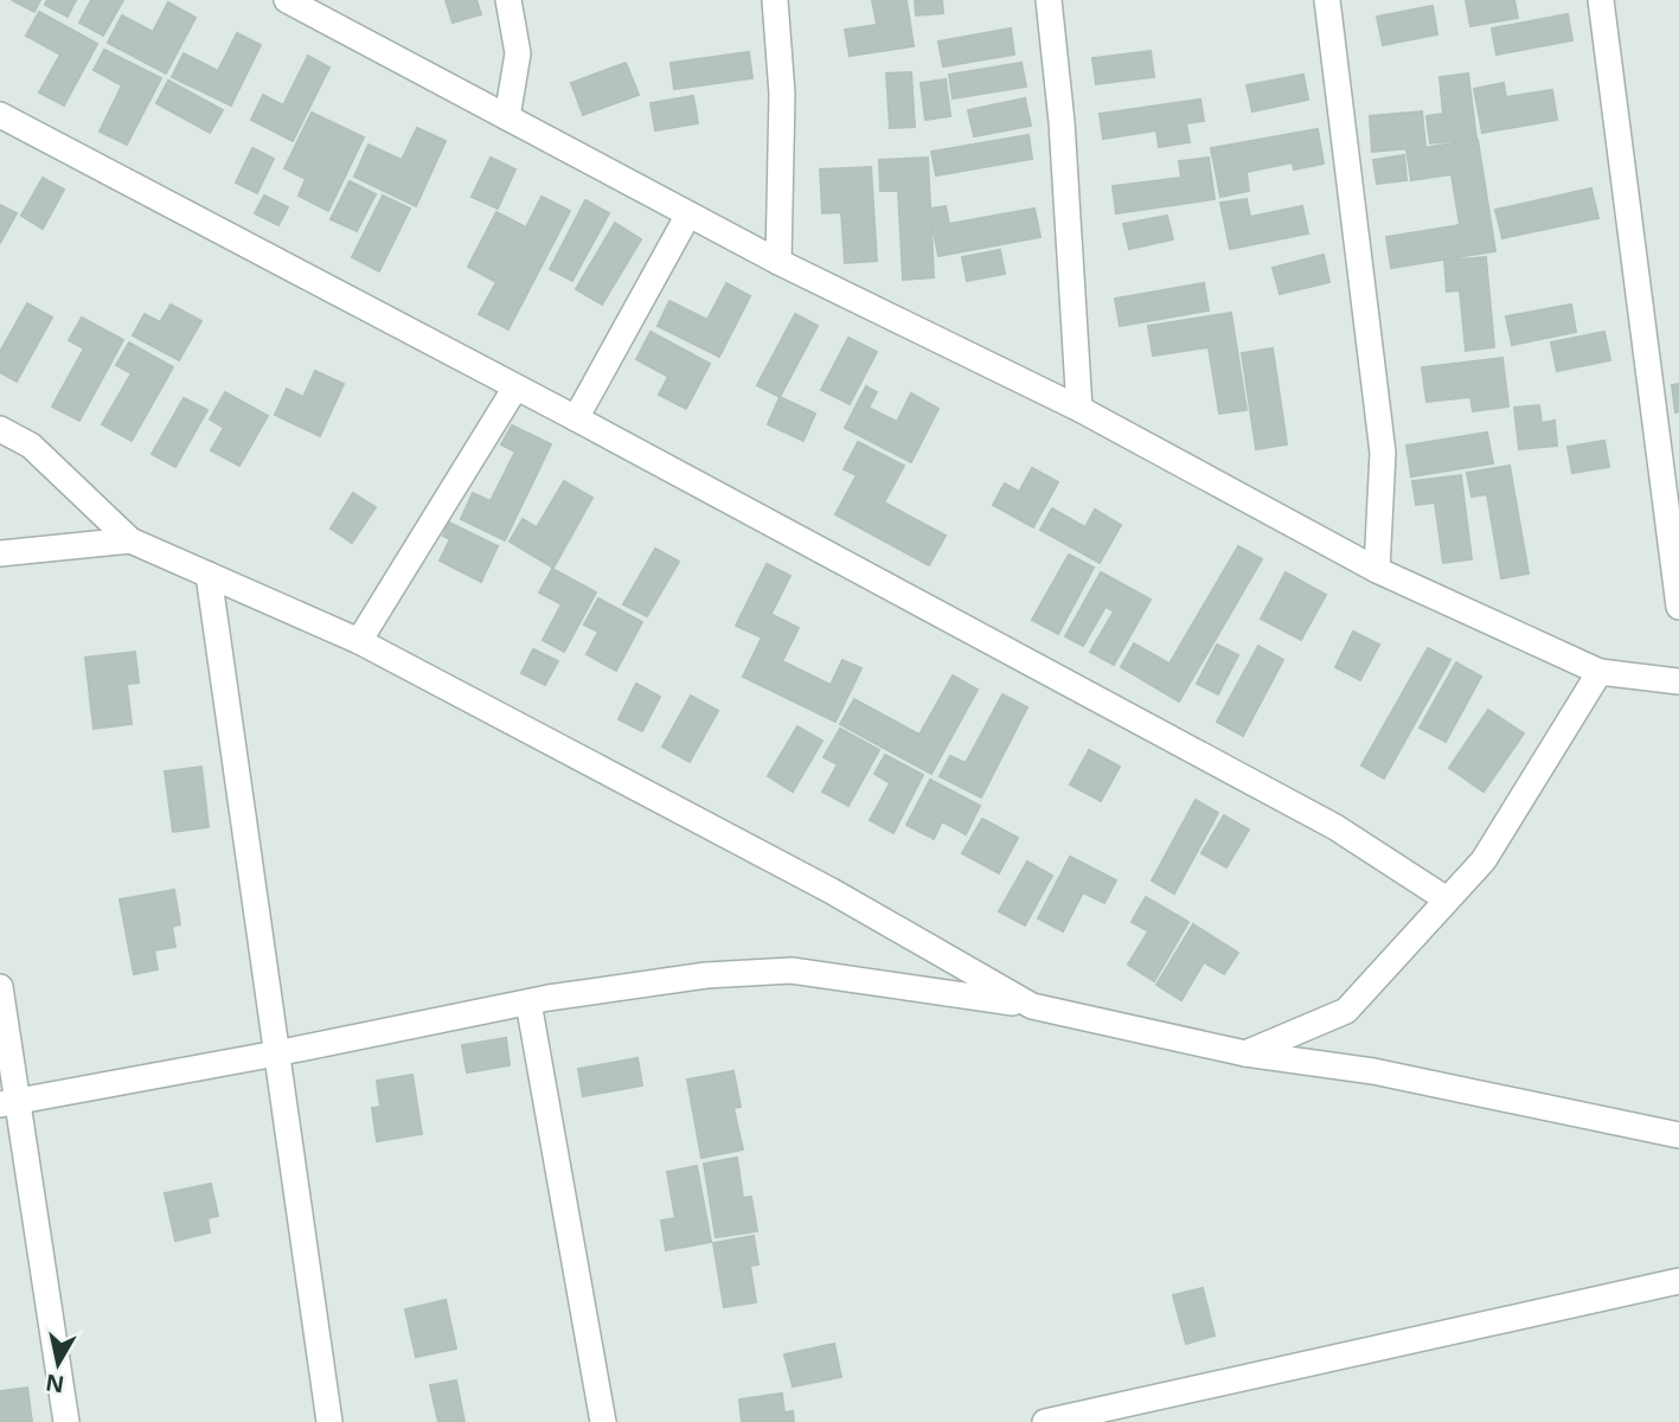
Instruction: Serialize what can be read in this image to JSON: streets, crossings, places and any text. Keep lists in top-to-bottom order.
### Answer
{
  "north": "bottom"
}
